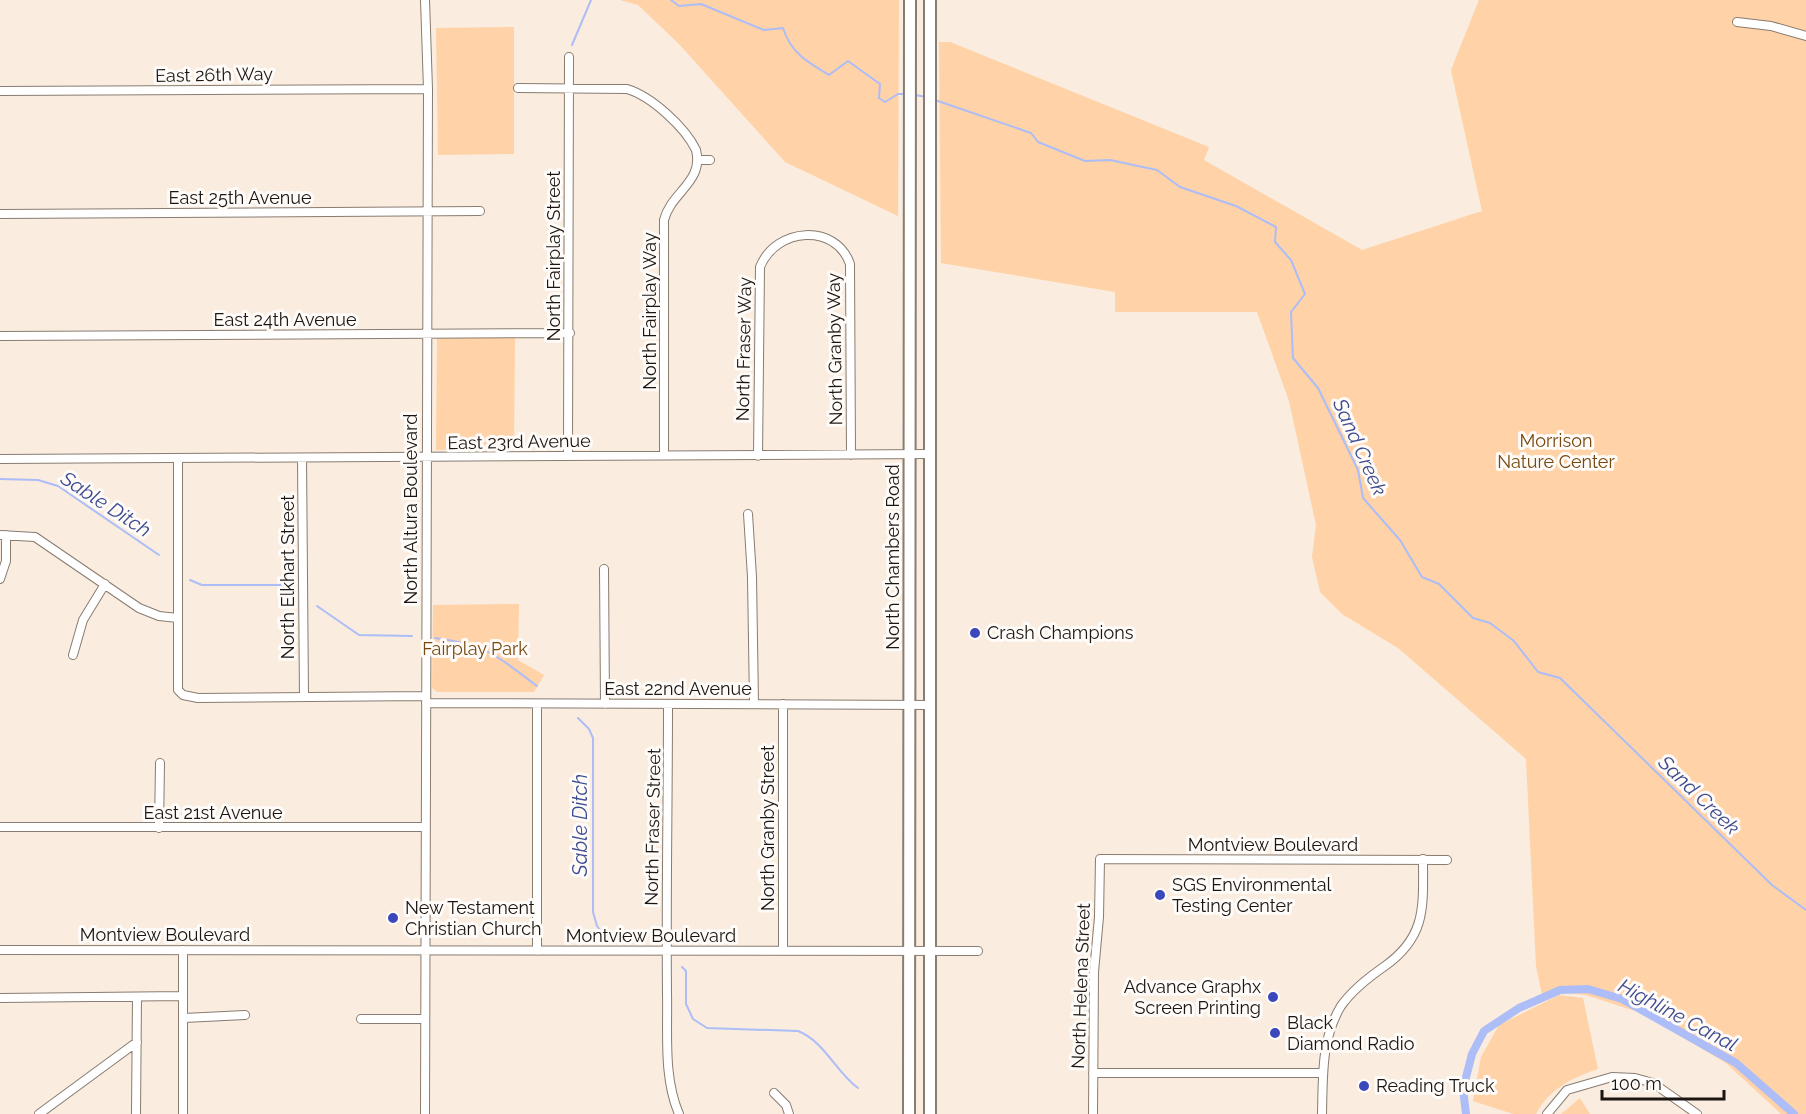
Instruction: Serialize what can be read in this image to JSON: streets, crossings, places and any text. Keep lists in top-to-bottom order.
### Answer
{
  "streets": {
    "main road": ["North Chambers Road"],
    "street": [
      "East 26th Way",
      "East 25th Avenue",
      "North Fairplay Street",
      "North Fairplay Way",
      "East 24th Avenue",
      "North Fraser Way",
      "North Granby Way",
      "East 23rd Avenue",
      "North Altura Boulevard",
      "North Elkhart Street",
      "East 22nd Avenue",
      "East 21st Avenue",
      "North Fraser Street",
      "North Granby Street",
      "Montview Boulevard",
      "North Helena Street"
    ]
  },
  "crossings": [
    ["East 26th Way", "North Altura Boulevard"],
    ["East 25th Avenue", "North Altura Boulevard"],
    ["North Fairplay Street", "East 24th Avenue"],
    ["North Fairplay Street", "East 23rd Avenue"],
    ["North Fairplay Way", "East 23rd Avenue"],
    ["East 24th Avenue", "North Altura Boulevard"],
    ["North Fraser Way", "North Granby Way"],
    ["North Fraser Way", "East 23rd Avenue"],
    ["North Granby Way", "East 23rd Avenue"],
    ["East 23rd Avenue", "North Altura Boulevard"],
    ["East 23rd Avenue", "North Chambers Road"],
    ["East 23rd Avenue", "North Elkhart Street"],
    ["North Altura Boulevard", "East 22nd Avenue"],
    ["North Altura Boulevard", "East 21st Avenue"],
    ["North Altura Boulevard", "Montview Boulevard"],
    ["North Chambers Road", "East 22nd Avenue"],
    ["North Chambers Road", "Montview Boulevard"],
    ["North Elkhart Street", "East 22nd Avenue"],
    ["East 22nd Avenue", "North Fraser Street"],
    ["East 22nd Avenue", "North Granby Street"],
    ["North Fraser Street", "Montview Boulevard"],
    ["North Granby Street", "Montview Boulevard"],
    ["Montview Boulevard", "North Helena Street"]
  ],
  "water": ["Sand Creek", "Sable Ditch", "Highline Canal"],
  "parks": ["Morrison Nature Center", "Fairplay Park"],
  "places": [
    "Crash Champions",
    "SGS Environmental Testing Center",
    "New Testament Christian Church",
    "Advance Graphx Screen Printing",
    "Black Diamond Radio",
    "Reading Truck"
  ],
  "scale_bar": "100 m"
}
